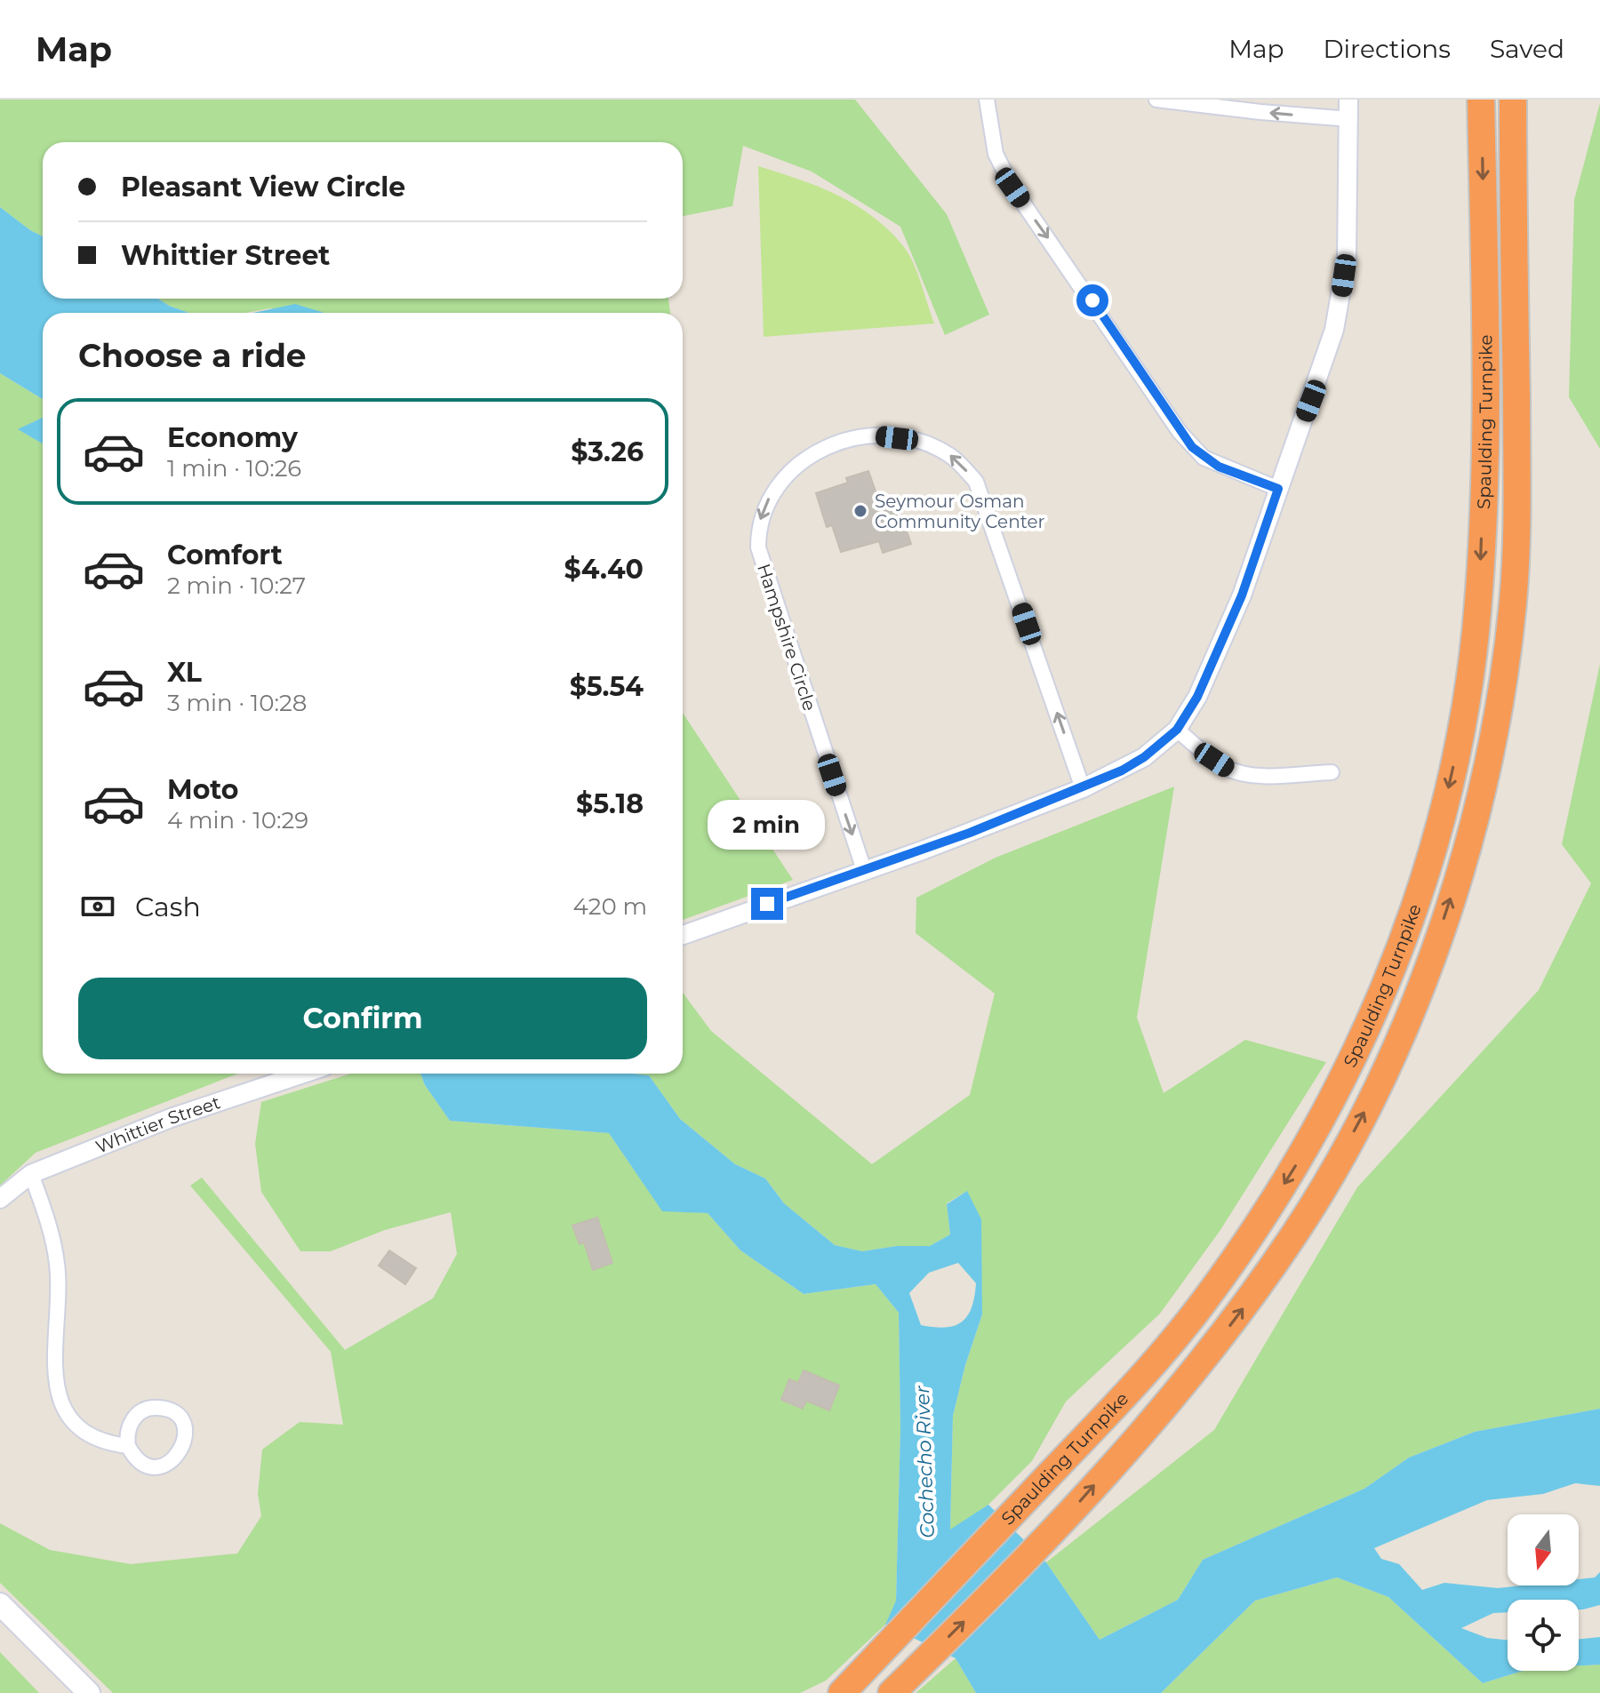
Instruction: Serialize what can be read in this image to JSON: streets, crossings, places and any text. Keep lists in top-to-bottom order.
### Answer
{
  "streets": {
    "highway": ["Spaulding Turnpike"],
    "street": ["Hampshire Circle", "Whittier Street"]
  },
  "water": ["Cochecho River"],
  "places": ["Seymour Osman Community Center"],
  "north": "bottom",
  "page": {
    "header": "Map",
    "nav": ["Map", "Directions", "Saved"],
    "banner": ["Pleasant View Circle", "Whittier Street"],
    "heading": "Choose a ride",
    "list": [
      {
        "name": "Economy",
        "note": "1 min · 10:26",
        "value": "$3.26"
      },
      {
        "name": "Comfort",
        "note": "2 min · 10:27",
        "value": "$4.40"
      },
      {
        "name": "XL",
        "note": "3 min · 10:28",
        "value": "$5.54"
      },
      {
        "name": "Moto",
        "note": "4 min · 10:29",
        "value": "$5.18"
      }
    ],
    "bubble": "2 min",
    "pay": ["Cash", "420 m"],
    "buttons": "Confirm"
  }
}
